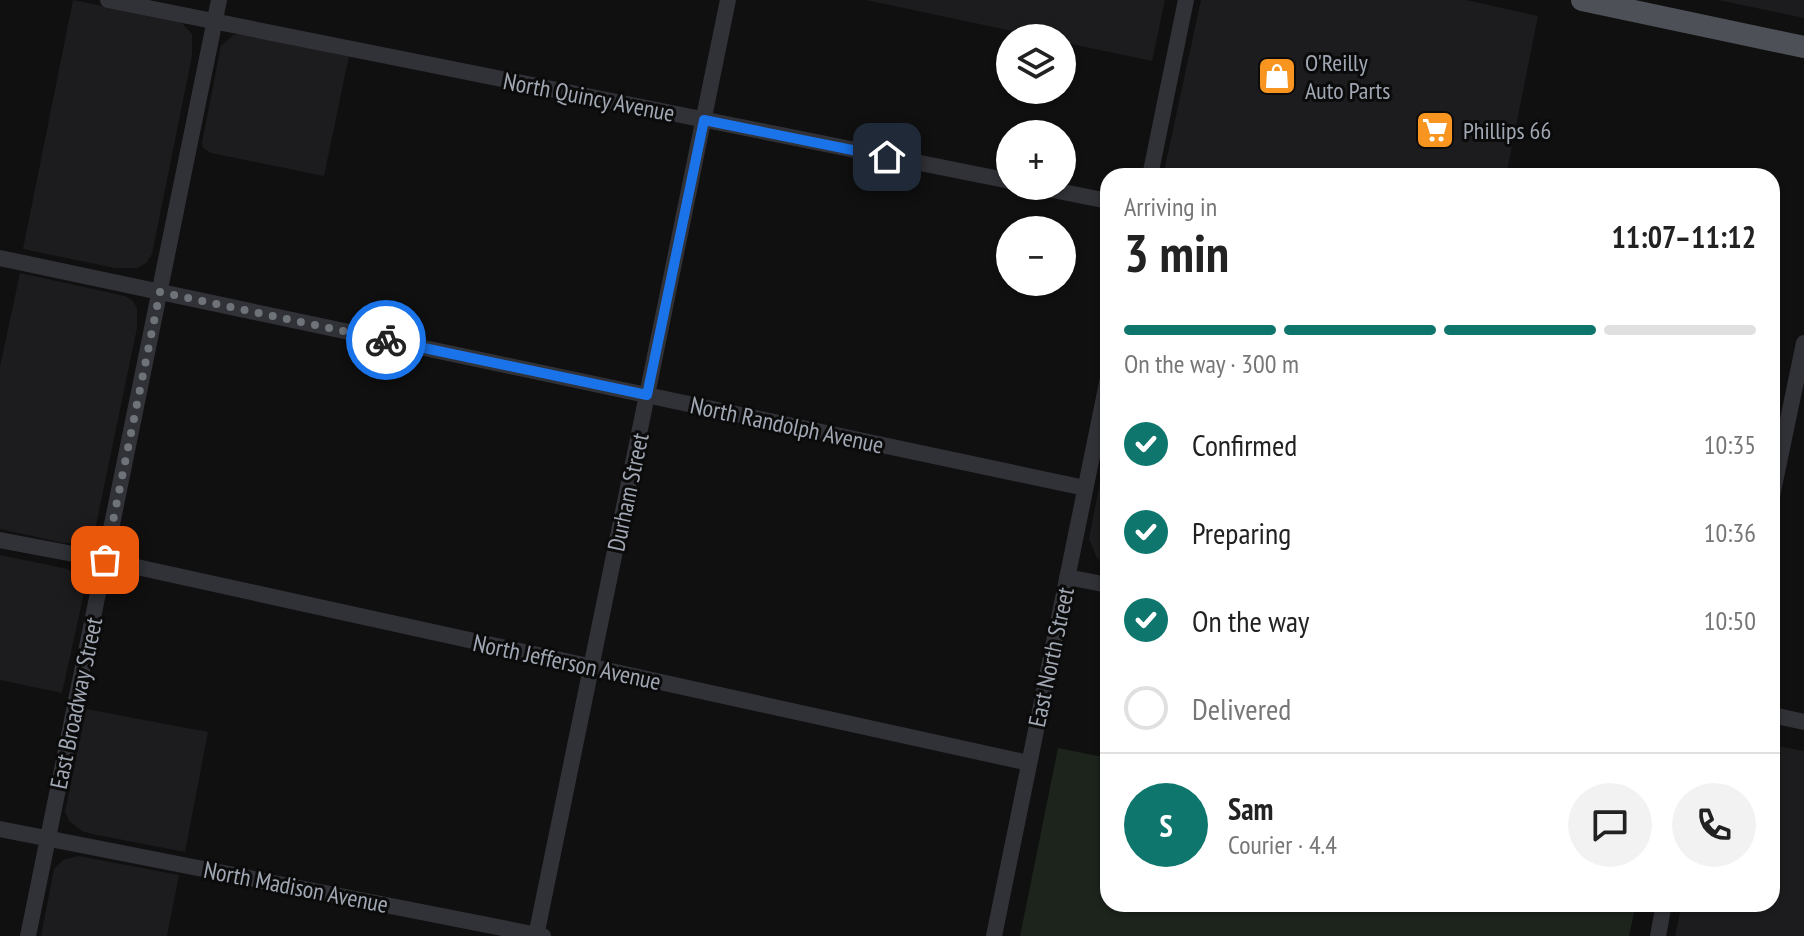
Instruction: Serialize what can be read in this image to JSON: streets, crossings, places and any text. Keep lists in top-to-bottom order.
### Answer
{
  "streets": {
    "street": [
      "North Quincy Avenue",
      "North Randolph Avenue",
      "Durham Street",
      "East North Street",
      "North Jefferson Avenue",
      "East Broadway Street",
      "North Madison Avenue"
    ]
  },
  "crossings": [
    ["North Quincy Avenue", "Durham Street"],
    ["North Quincy Avenue", "East Broadway Street"],
    ["North Randolph Avenue", "Durham Street"],
    ["North Randolph Avenue", "East North Street"],
    ["North Randolph Avenue", "East Broadway Street"],
    ["Durham Street", "North Jefferson Avenue"],
    ["Durham Street", "North Madison Avenue"],
    ["East North Street", "North Jefferson Avenue"],
    ["North Jefferson Avenue", "East Broadway Street"],
    ["East Broadway Street", "North Madison Avenue"]
  ],
  "places": {
    "shop": ["O'Reilly Auto Parts"],
    "supermarket": ["Phillips 66"]
  },
  "page": {
    "map_buttons": ["+", "−"],
    "heading": ["3 min", "Arriving in", "11:07–11:12"],
    "panel": ["Sam", "Courier · 4.4"],
    "bar": "On the way · 300 m",
    "list": [
      ["Confirmed", "10:35"],
      ["Preparing", "10:36"],
      ["On the way", "10:50"],
      "Delivered"
    ],
    "round": "S"
  }
}
